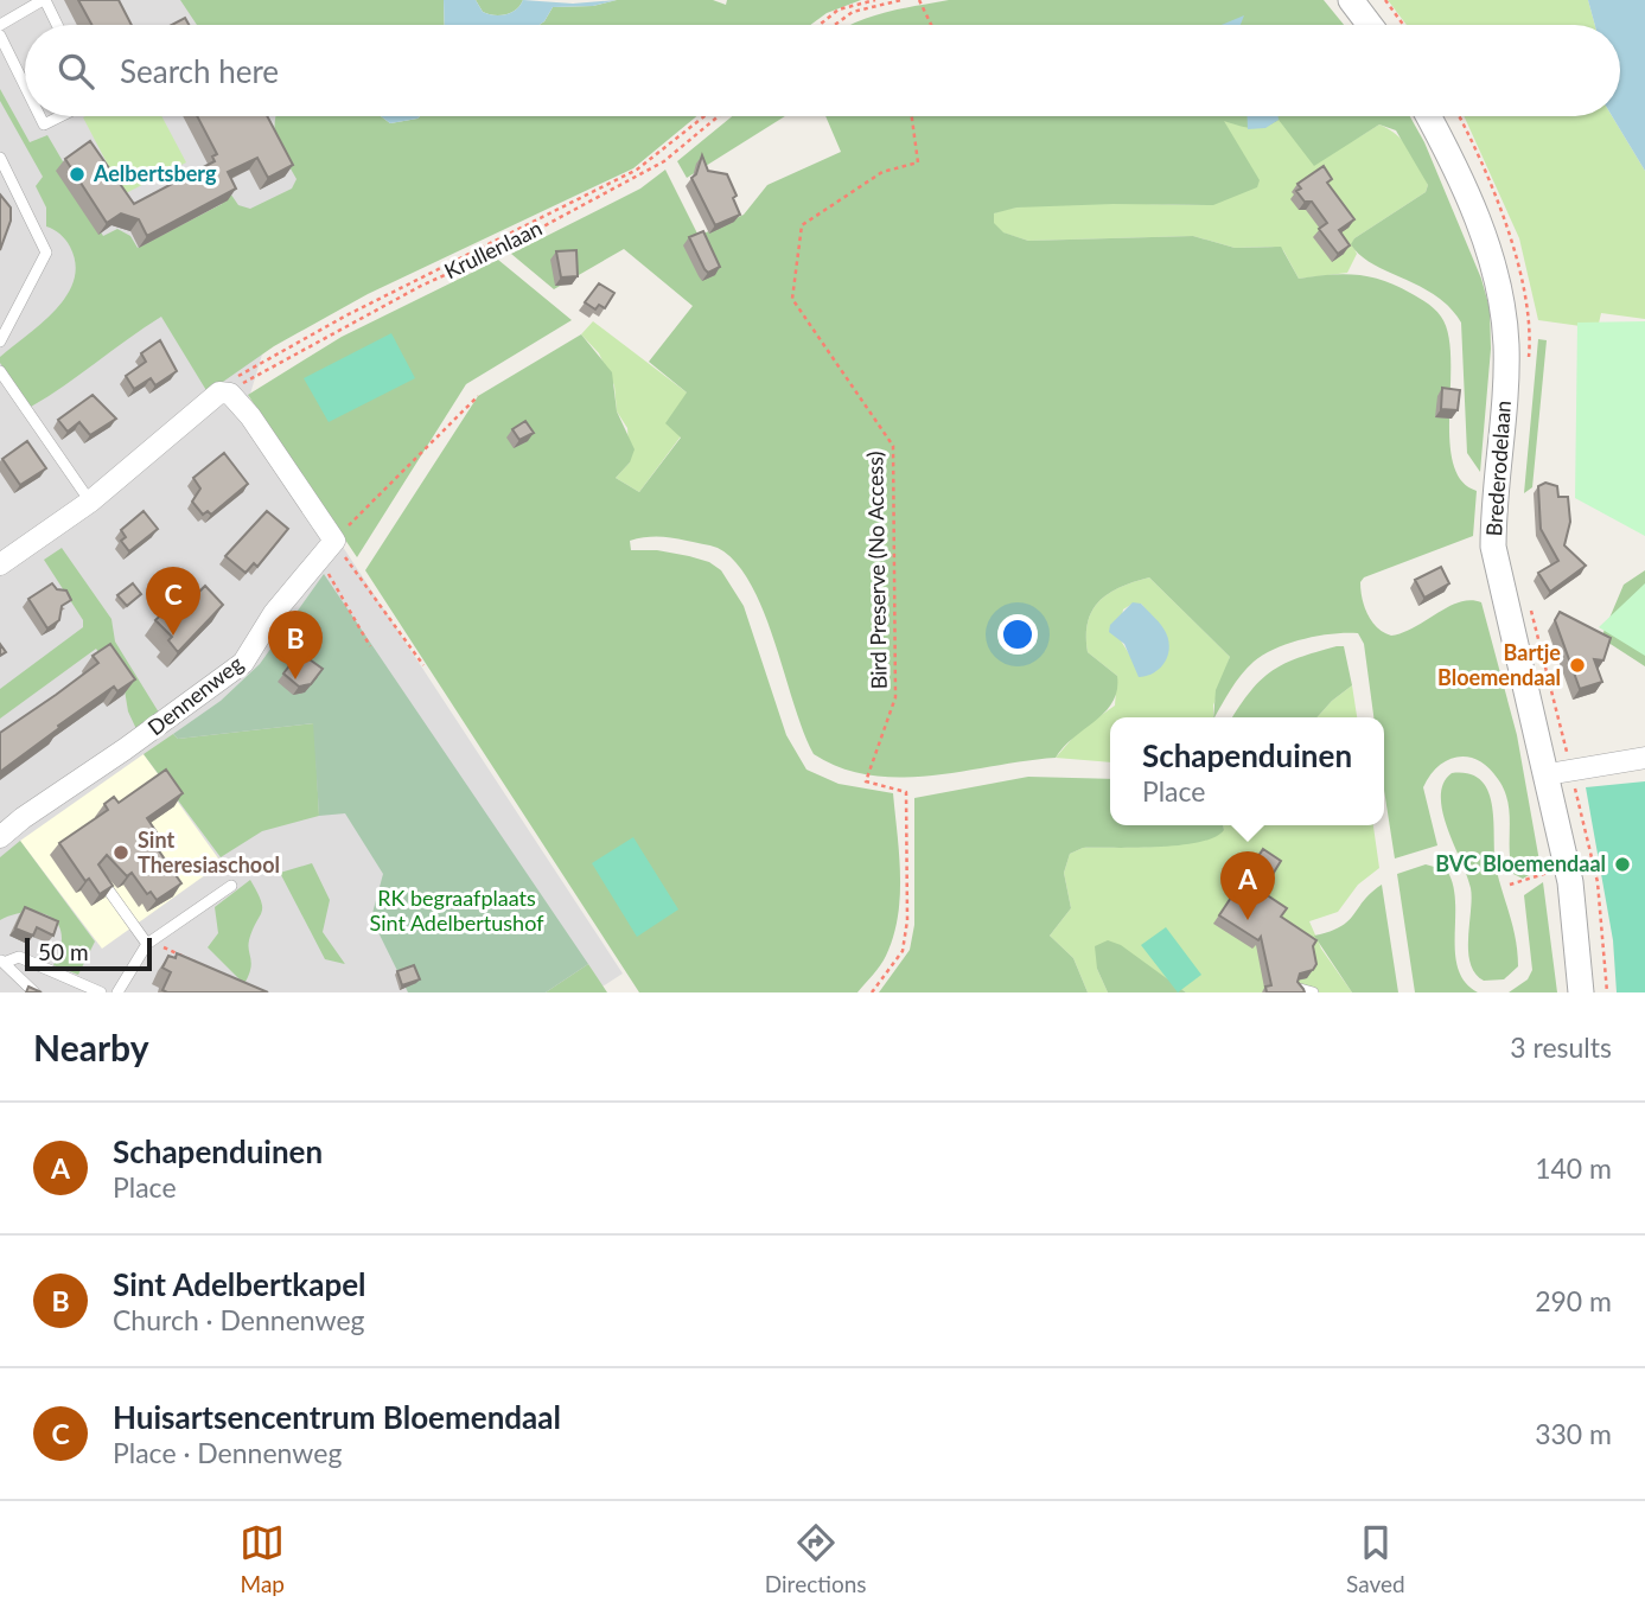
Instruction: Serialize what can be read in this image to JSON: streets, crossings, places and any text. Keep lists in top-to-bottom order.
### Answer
{
  "streets": {
    "street": ["Brederodelaan", "Dennenweg"],
    "path": ["Krullenlaan", "Bird Preserve (No Access)"]
  },
  "parks": ["RK begraafplaats Sint Adelbertushof"],
  "places": [
    "Aelbertsberg",
    "Bartje Bloemendaal",
    "Sint Theresiaschool",
    "BVC Bloemendaal"
  ],
  "scale_bar": "50 m",
  "page": {
    "search": "Search here",
    "pins": ["C", "B", "A"],
    "popup": ["Schapenduinen", "Place"],
    "scale": "50 m",
    "heading": ["Nearby", "3 results"],
    "list": [
      {
        "mark": "A",
        "name": "Schapenduinen",
        "note": "Place",
        "value": "140 m"
      },
      {
        "mark": "B",
        "name": "Sint Adelbertkapel",
        "note": "Church · Dennenweg",
        "value": "290 m"
      },
      {
        "mark": "C",
        "name": "Huisartsencentrum Bloemendaal",
        "note": "Place · Dennenweg",
        "value": "330 m"
      }
    ],
    "nav": ["Map", "Directions", "Saved"]
  }
}
